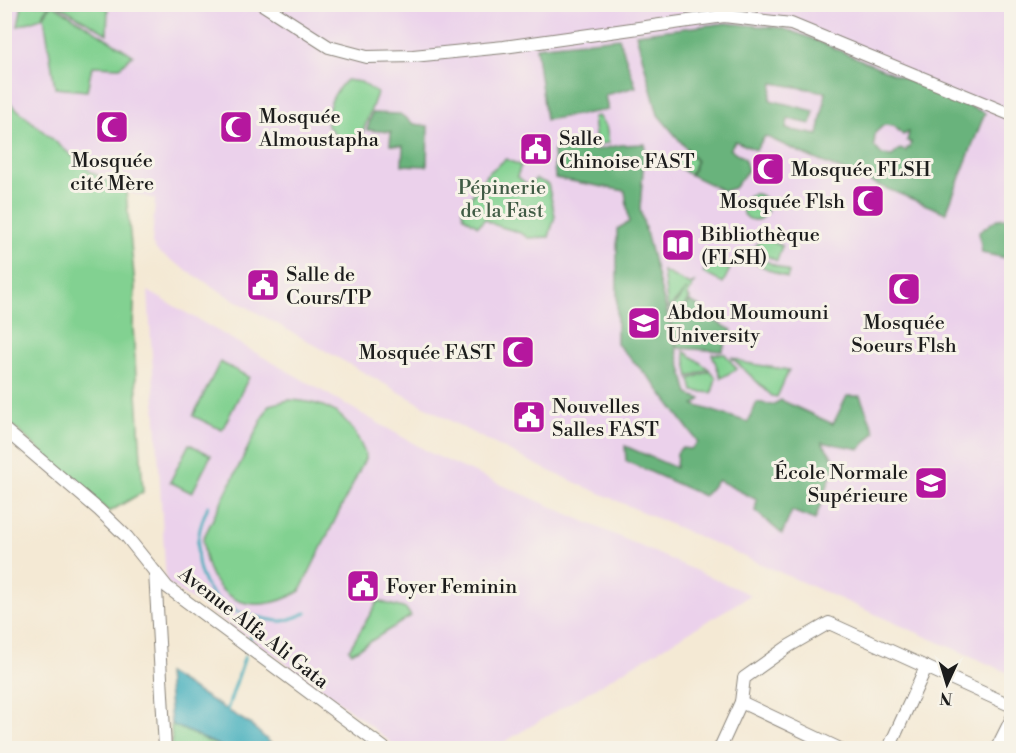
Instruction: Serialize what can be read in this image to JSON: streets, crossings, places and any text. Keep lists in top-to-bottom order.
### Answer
{
  "streets": {
    "street": ["Avenue Alfa Ali Gata"]
  },
  "parks": ["Pépinerie de la Fast"],
  "places": {
    "mosque": [
      "Mosquée cité Mère",
      "Mosquée Almoustapha",
      "Mosquée FLSH",
      "Mosquée Flsh",
      "Mosquée Soeurs Flsh",
      "Mosquée FAST"
    ],
    "public building": [
      "Salle Chinoise FAST",
      "Salle de Cours/TP",
      "Nouvelles Salles FAST",
      "Foyer Feminin"
    ],
    "library": ["Bibliothèque (FLSH)"],
    "school or university": ["Abdou Moumouni University", "École Normale Supérieure"]
  },
  "north": "bottom"
}
